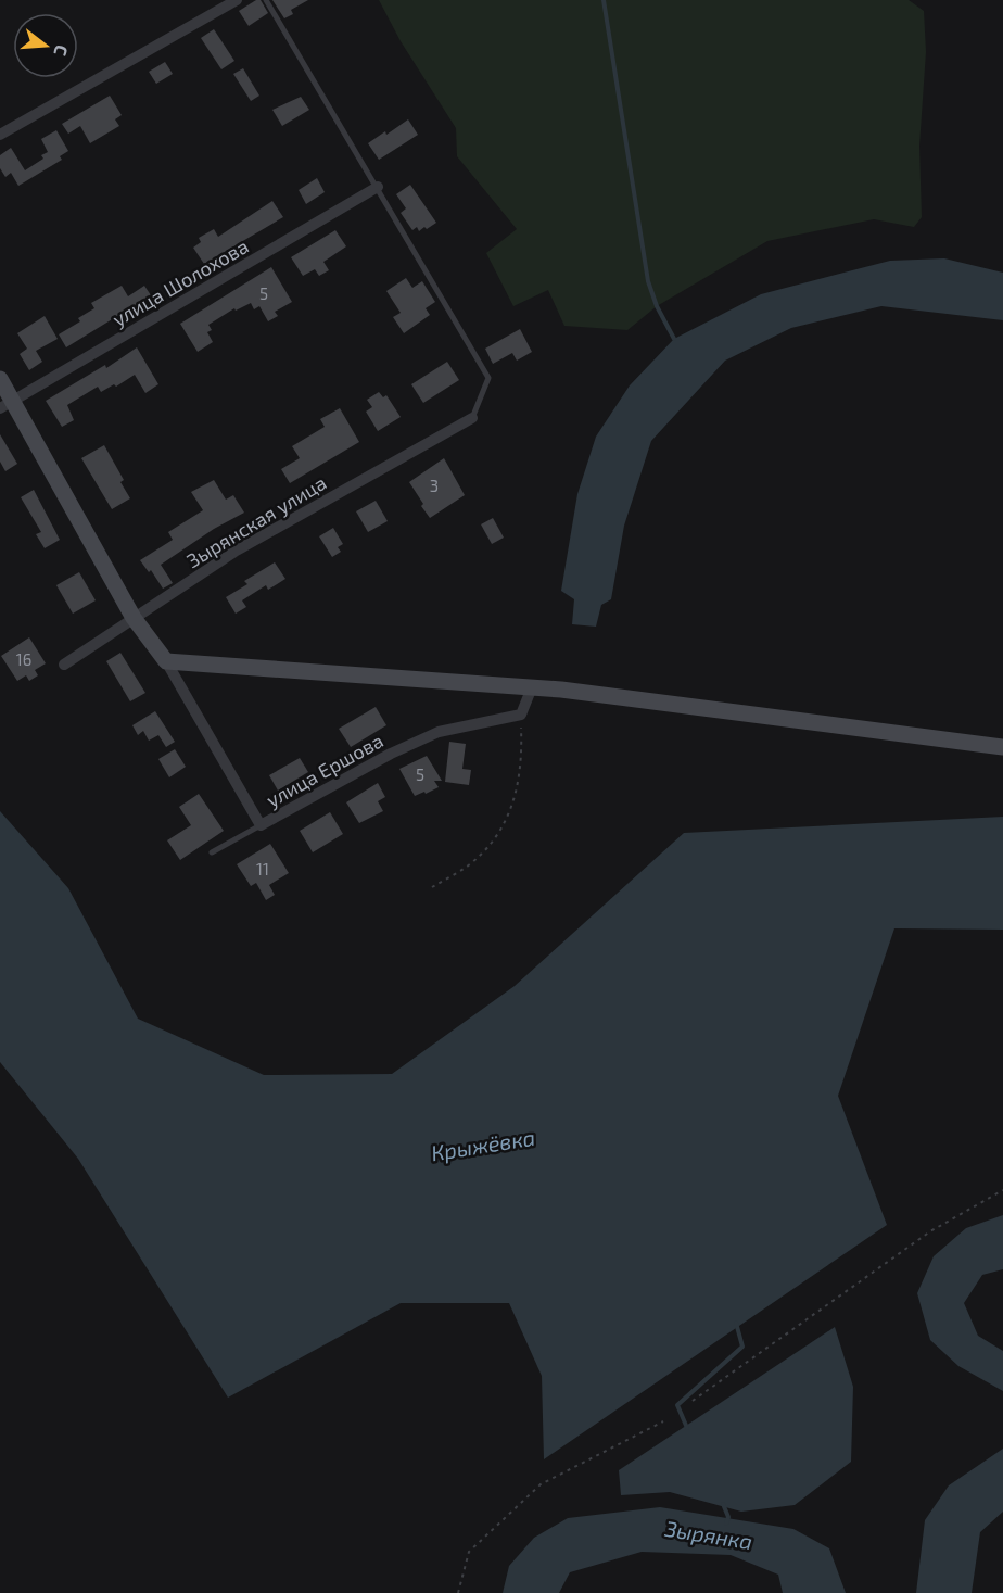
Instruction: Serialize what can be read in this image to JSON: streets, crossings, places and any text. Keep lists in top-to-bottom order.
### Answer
{
  "streets": {
    "street": ["улица Шолохова", "Зырянская улица", "улица Ершова"]
  },
  "water": ["Крыжёвка", "Зырянка"],
  "house_numbers": [
    "5",
    "3",
    "16",
    "5",
    "11"
  ],
  "north": "right"
}
